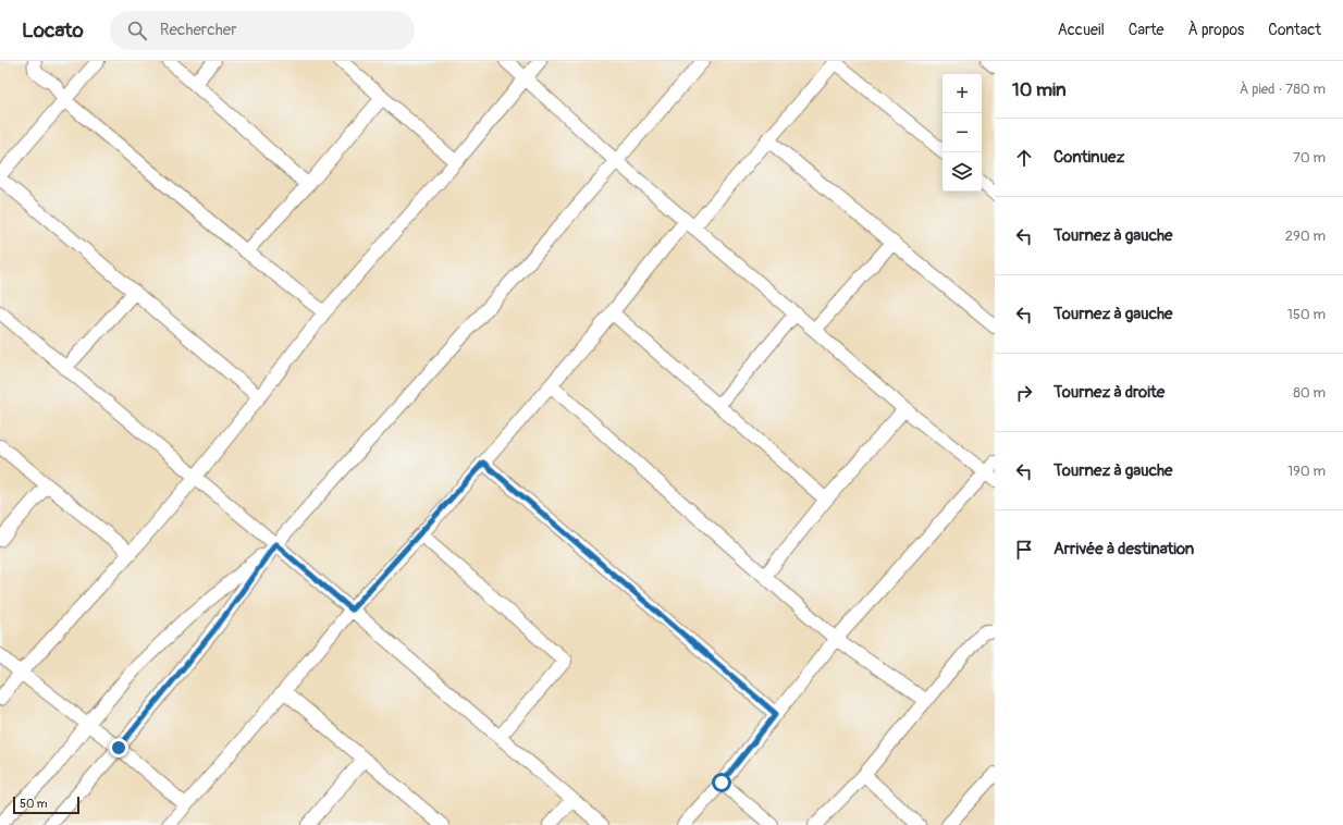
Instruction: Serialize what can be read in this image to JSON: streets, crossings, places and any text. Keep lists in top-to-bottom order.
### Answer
{
  "scale_bar": "50 m",
  "page": {
    "header": "Locato",
    "search": "Rechercher",
    "nav": [
      "Accueil",
      "Carte",
      "À propos",
      "Contact"
    ],
    "heading": ["10 min", "À pied · 780 m"],
    "map_buttons": ["+", "−"],
    "list": [
      ["Continuez", "70 m"],
      ["Tournez à gauche", "290 m"],
      ["Tournez à gauche", "150 m"],
      ["Tournez à droite", "80 m"],
      ["Tournez à gauche", "190 m"],
      "Arrivée à destination"
    ],
    "scale": "50 m"
  }
}
